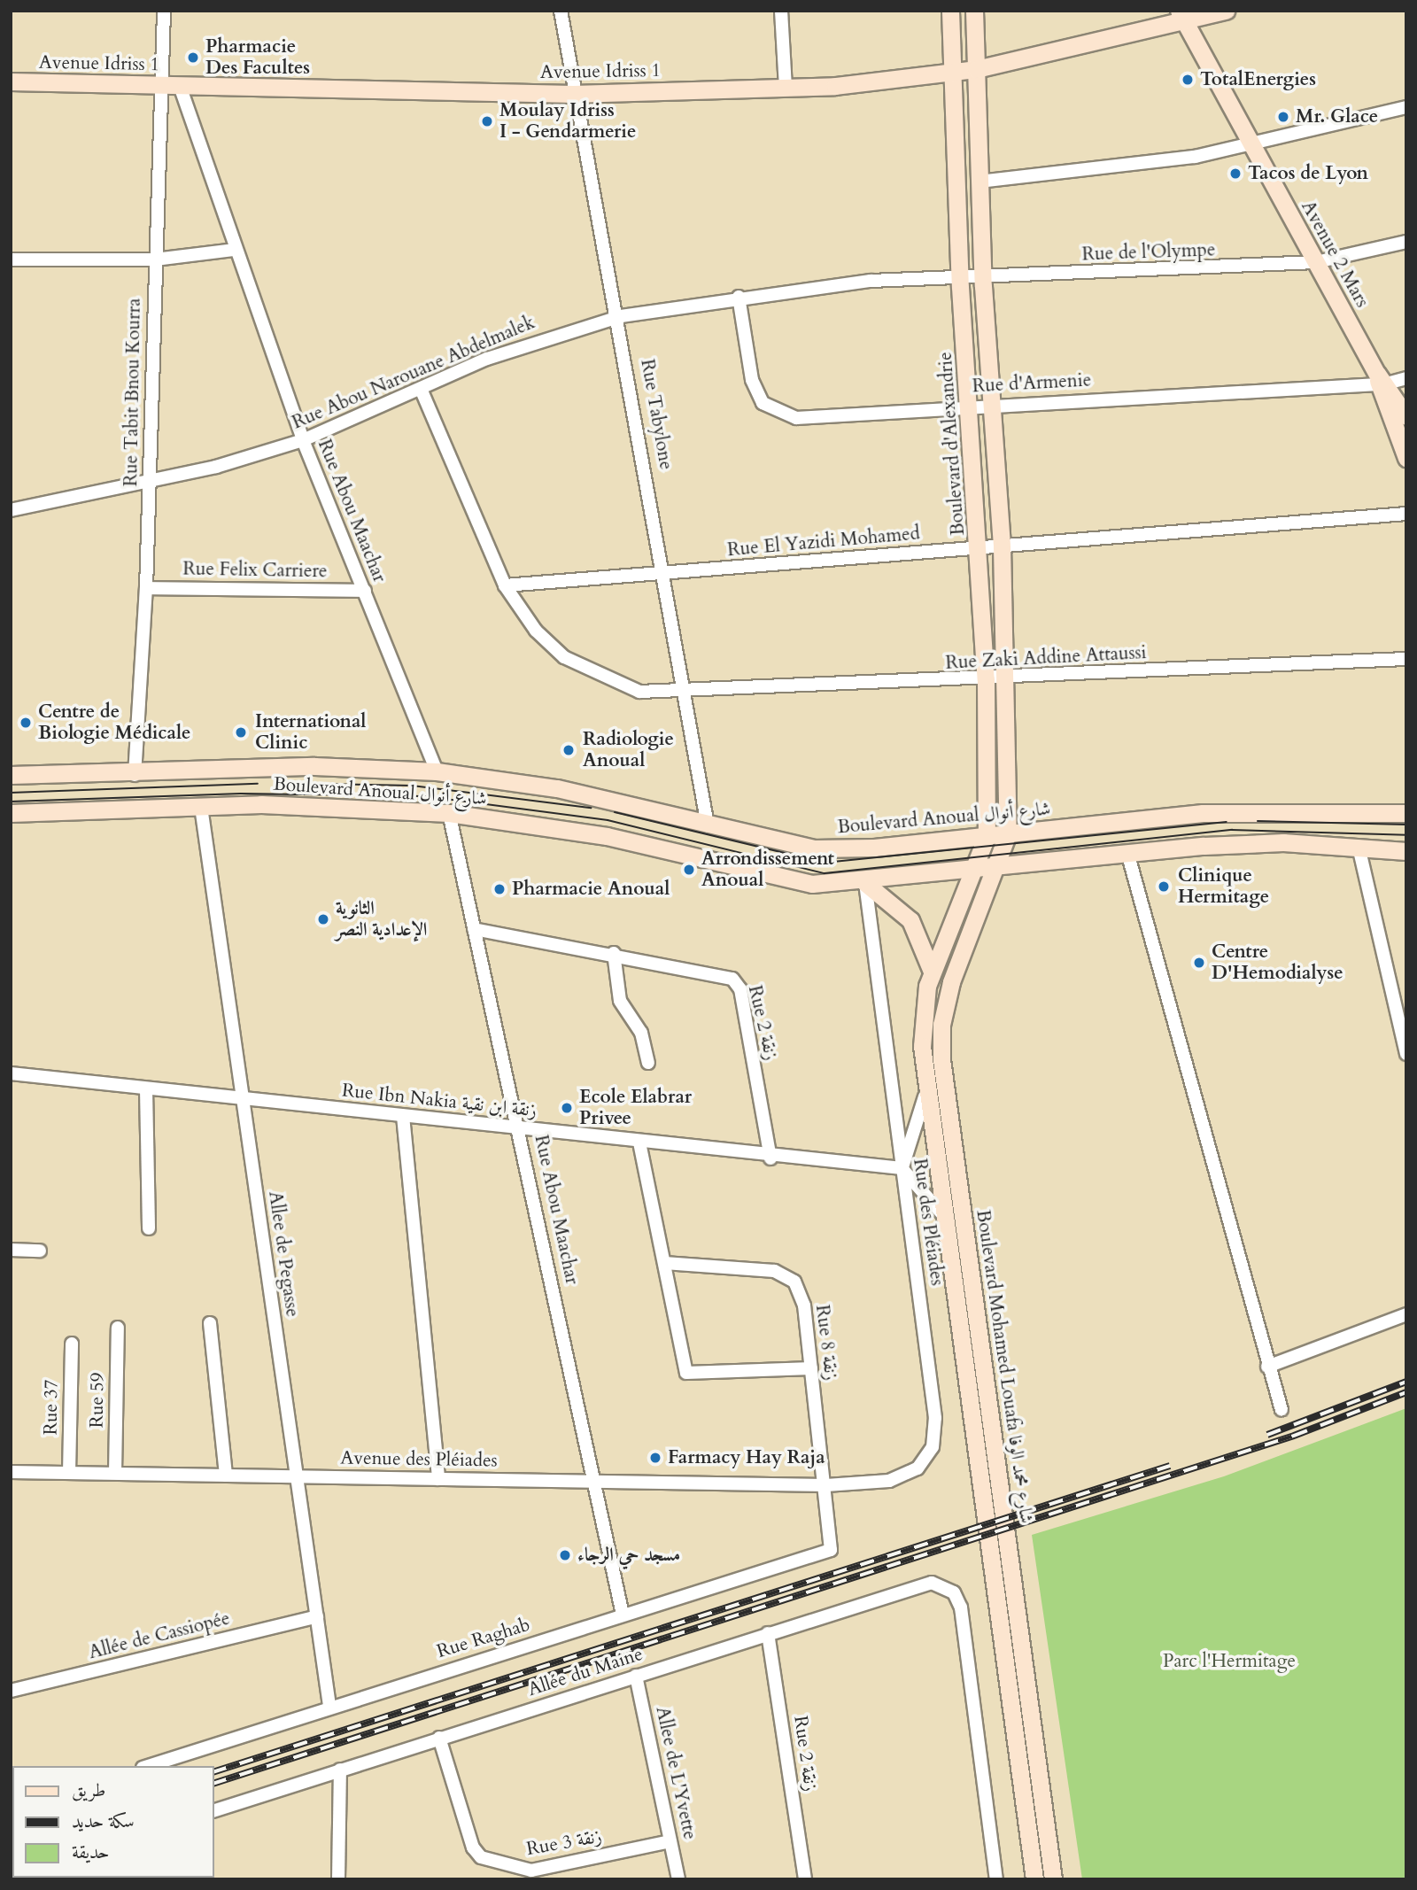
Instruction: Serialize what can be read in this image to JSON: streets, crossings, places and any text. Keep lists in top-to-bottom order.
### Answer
{
  "streets": {
    "street": [
      "Avenue Idriss 1",
      "Rue de l'Olympe",
      "Avenue 2 Mars",
      "Rue Abou Narouane Abdelmalek",
      "Rue d'Armenie",
      "Rue Tabit Bnou Kourra",
      "Rue Tabylone",
      "Boulevard d'Alexandrie",
      "Rue Abou Maachar",
      "Rue El Yazidi Mohamed",
      "Rue Felix Carriere",
      "Rue Zaki Addine Attaussi",
      "Boulevard Anoual شارع أنوال",
      "Rue 2 زنقة",
      "Rue Ibn Nakia زنقة ابن نقية",
      "Rue des Pléiades",
      "Allee de Pegasse",
      "Rue 8 زنقة",
      "Boulevard Mohamed Louafa شارع محمد الوفا",
      "Rue 59",
      "Rue 37",
      "Avenue des Pléiades",
      "Allée de Cassiopée",
      "Rue Raghab",
      "Allée du Maine",
      "Allee de L'Yvette",
      "Rue 3 زنقة"
    ]
  },
  "crossings": [
    ["Avenue Idriss 1", "Avenue 2 Mars"],
    ["Avenue Idriss 1", "Rue Tabit Bnou Kourra"],
    ["Avenue Idriss 1", "Rue Tabylone"],
    ["Avenue Idriss 1", "Boulevard d'Alexandrie"],
    ["Avenue Idriss 1", "Rue Abou Maachar"],
    ["Rue de l'Olympe", "Avenue 2 Mars"],
    ["Rue de l'Olympe", "Rue Abou Narouane Abdelmalek"],
    ["Rue de l'Olympe", "Boulevard d'Alexandrie"],
    ["Avenue 2 Mars", "Rue d'Armenie"],
    ["Rue Abou Narouane Abdelmalek", "Rue d'Armenie"],
    ["Rue Abou Narouane Abdelmalek", "Rue Tabit Bnou Kourra"],
    ["Rue Abou Narouane Abdelmalek", "Rue Tabylone"],
    ["Rue Abou Narouane Abdelmalek", "Boulevard d'Alexandrie"],
    ["Rue Abou Narouane Abdelmalek", "Rue Abou Maachar"],
    ["Rue Abou Narouane Abdelmalek", "Rue Zaki Addine Attaussi"],
    ["Rue d'Armenie", "Boulevard d'Alexandrie"],
    ["Rue Tabit Bnou Kourra", "Rue Felix Carriere"],
    ["Rue Tabit Bnou Kourra", "Boulevard Anoual شارع أنوال"],
    ["Rue Tabylone", "Rue El Yazidi Mohamed"],
    ["Rue Tabylone", "Rue Zaki Addine Attaussi"],
    ["Rue Tabylone", "Boulevard Anoual شارع أنوال"],
    ["Boulevard d'Alexandrie", "Rue El Yazidi Mohamed"],
    ["Boulevard d'Alexandrie", "Rue Zaki Addine Attaussi"],
    ["Boulevard d'Alexandrie", "Boulevard Anoual شارع أنوال"],
    ["Boulevard d'Alexandrie", "Boulevard Mohamed Louafa شارع محمد الوفا"],
    ["Rue Abou Maachar", "Rue Felix Carriere"],
    ["Rue Abou Maachar", "Boulevard Anoual شارع أنوال"],
    ["Rue Abou Maachar", "Rue 2 زنقة"],
    ["Rue Abou Maachar", "Rue Ibn Nakia زنقة ابن نقية"],
    ["Rue Abou Maachar", "Avenue des Pléiades"],
    ["Rue Abou Maachar", "Rue Raghab"],
    ["Rue El Yazidi Mohamed", "Rue Zaki Addine Attaussi"],
    ["Boulevard Anoual شارع أنوال", "Rue des Pléiades"],
    ["Boulevard Anoual شارع أنوال", "Allee de Pegasse"],
    ["Boulevard Anoual شارع أنوال", "Boulevard Mohamed Louafa شارع محمد الوفا"],
    ["Rue 2 زنقة", "Rue Ibn Nakia زنقة ابن نقية"],
    ["Rue 2 زنقة", "Allée du Maine"],
    ["Rue Ibn Nakia زنقة ابن نقية", "Rue des Pléiades"],
    ["Rue Ibn Nakia زنقة ابن نقية", "Allee de Pegasse"],
    ["Rue des Pléiades", "Rue 8 زنقة"],
    ["Rue des Pléiades", "Avenue des Pléiades"],
    ["Allee de Pegasse", "Avenue des Pléiades"],
    ["Allee de Pegasse", "Allée de Cassiopée"],
    ["Allee de Pegasse", "Rue Raghab"],
    ["Rue 8 زنقة", "Avenue des Pléiades"],
    ["Rue 8 زنقة", "Rue Raghab"],
    ["Rue 59", "Avenue des Pléiades"],
    ["Rue 37", "Avenue des Pléiades"],
    ["Allée du Maine", "Allee de L'Yvette"],
    ["Allée du Maine", "Rue 3 زنقة"],
    ["Allee de L'Yvette", "Rue 3 زنقة"]
  ],
  "parks": ["Parc l'Hermitage"],
  "places": [
    "Pharmacie Des Facultes",
    "TotalEnergies",
    "Mr. Glace",
    "Moulay Idriss I - Gendarmerie",
    "Tacos de Lyon",
    "Centre de Biologie Médicale",
    "International Clinic",
    "Radiologie Anoual",
    "Arrondissement Anoual",
    "Clinique Hermitage",
    "Pharmacie Anoual",
    "الثانوية الإعدادية النصر",
    "Centre D'Hemodialyse",
    "Ecole Elabrar Privee",
    "Farmacy Hay Raja",
    "مسجد حي الرجاء"
  ],
  "legend": ["طريق", "سكة حديد", "حديقة"]
}
